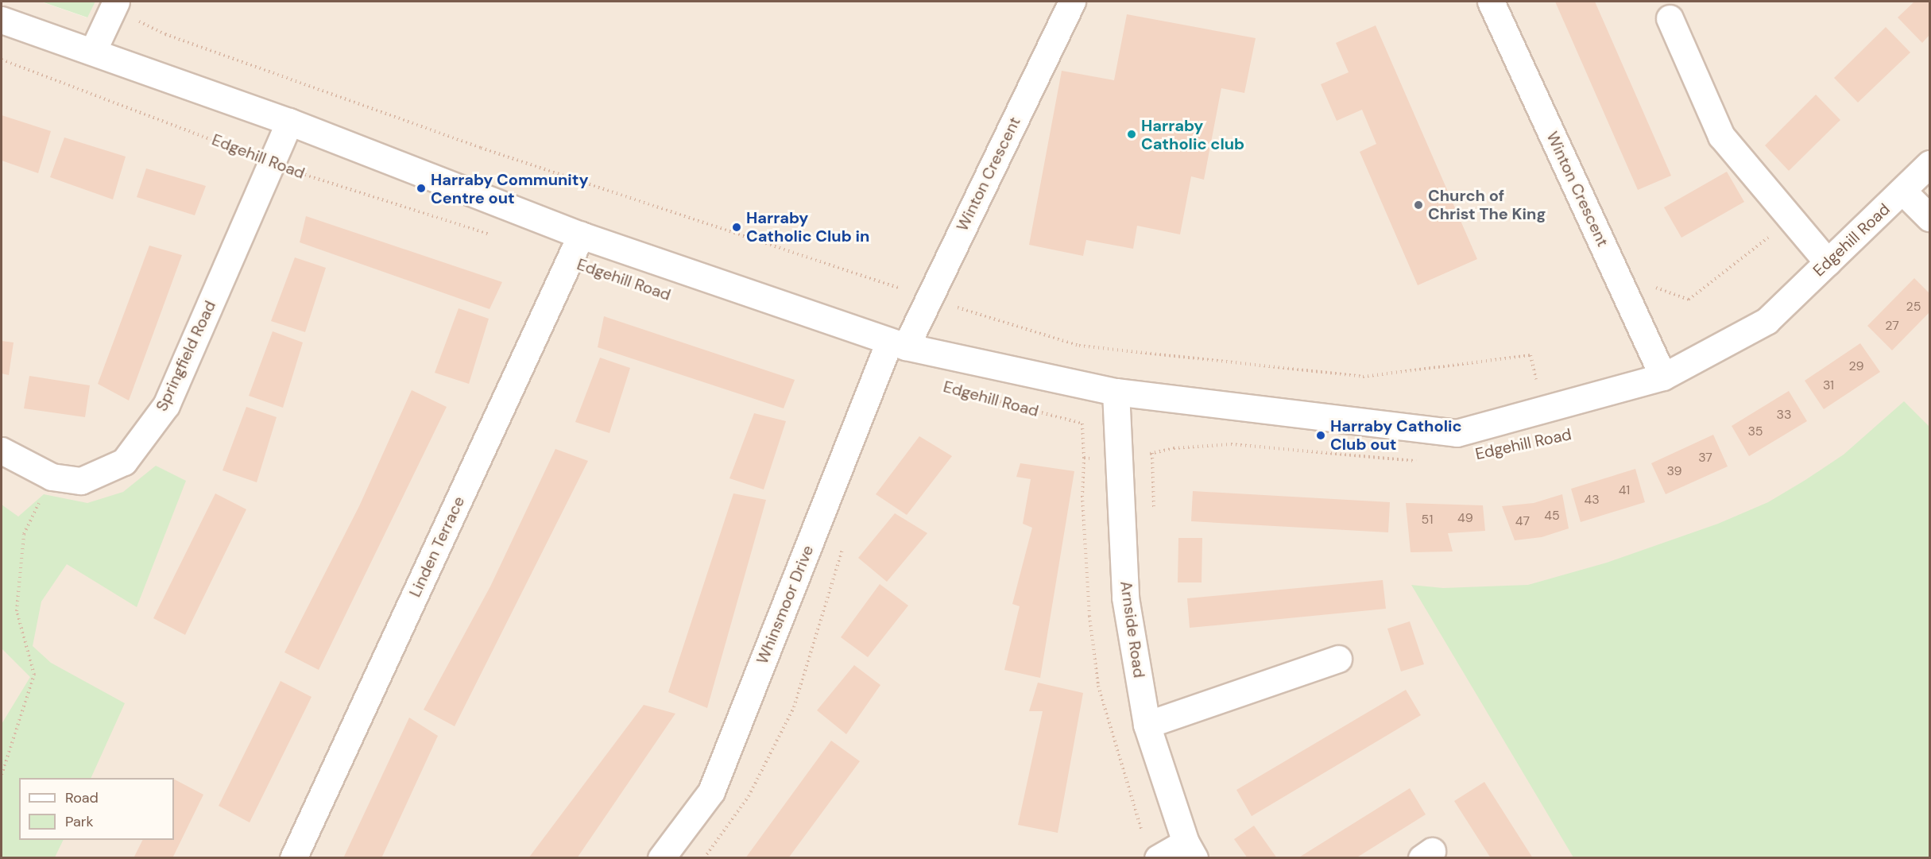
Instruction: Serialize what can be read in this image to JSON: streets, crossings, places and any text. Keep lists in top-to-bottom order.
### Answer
{
  "streets": {
    "street": [
      "Edgehill Road",
      "Winton Crescent",
      "Springfield Road",
      "Linden Terrace",
      "Whinsmoor Drive",
      "Arnside Road"
    ]
  },
  "crossings": [
    ["Edgehill Road", "Winton Crescent"],
    ["Edgehill Road", "Springfield Road"],
    ["Edgehill Road", "Linden Terrace"],
    ["Edgehill Road", "Whinsmoor Drive"],
    ["Edgehill Road", "Arnside Road"],
    ["Winton Crescent", "Whinsmoor Drive"]
  ],
  "places": [
    "Harraby Catholic club",
    "Harraby Community Centre out",
    "Church of Christ The King",
    "Harraby Catholic Club in",
    "Harraby Catholic Club out"
  ],
  "house_numbers": [
    "25",
    "27",
    "29",
    "31",
    "33",
    "35",
    "37",
    "39",
    "41",
    "43",
    "45",
    "49",
    "51",
    "47"
  ],
  "legend": ["Road", "Park"]
}
